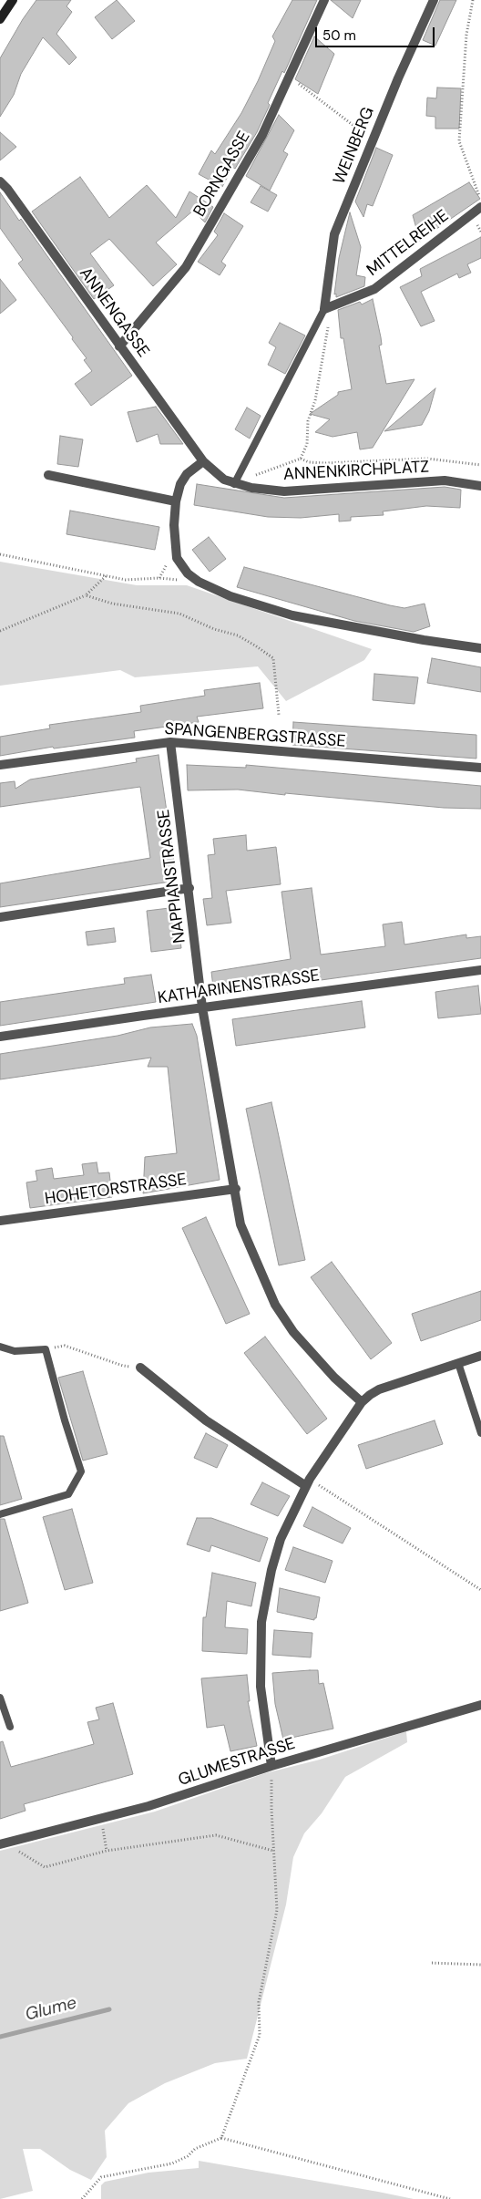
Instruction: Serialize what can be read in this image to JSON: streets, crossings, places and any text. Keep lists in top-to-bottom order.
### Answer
{
  "streets": {
    "street": [
      "WEINBERG",
      "BORNGASSE",
      "MITTELREIHE",
      "ANNENGASSE",
      "ANNENKIRCHPLATZ",
      "SPANGENBERGSTRASSE",
      "NAPPIANSTRASSE",
      "KATHARINENSTRASSE",
      "HOHETORSTRASSE",
      "GLUMESTRASSE"
    ]
  },
  "crossings": [
    ["WEINBERG", "MITTELREIHE"],
    ["BORNGASSE", "ANNENGASSE"],
    ["ANNENGASSE", "ANNENKIRCHPLATZ"],
    ["SPANGENBERGSTRASSE", "NAPPIANSTRASSE"],
    ["NAPPIANSTRASSE", "KATHARINENSTRASSE"],
    ["NAPPIANSTRASSE", "HOHETORSTRASSE"]
  ],
  "water": ["Glume"],
  "scale_bar": "50 m"
}
